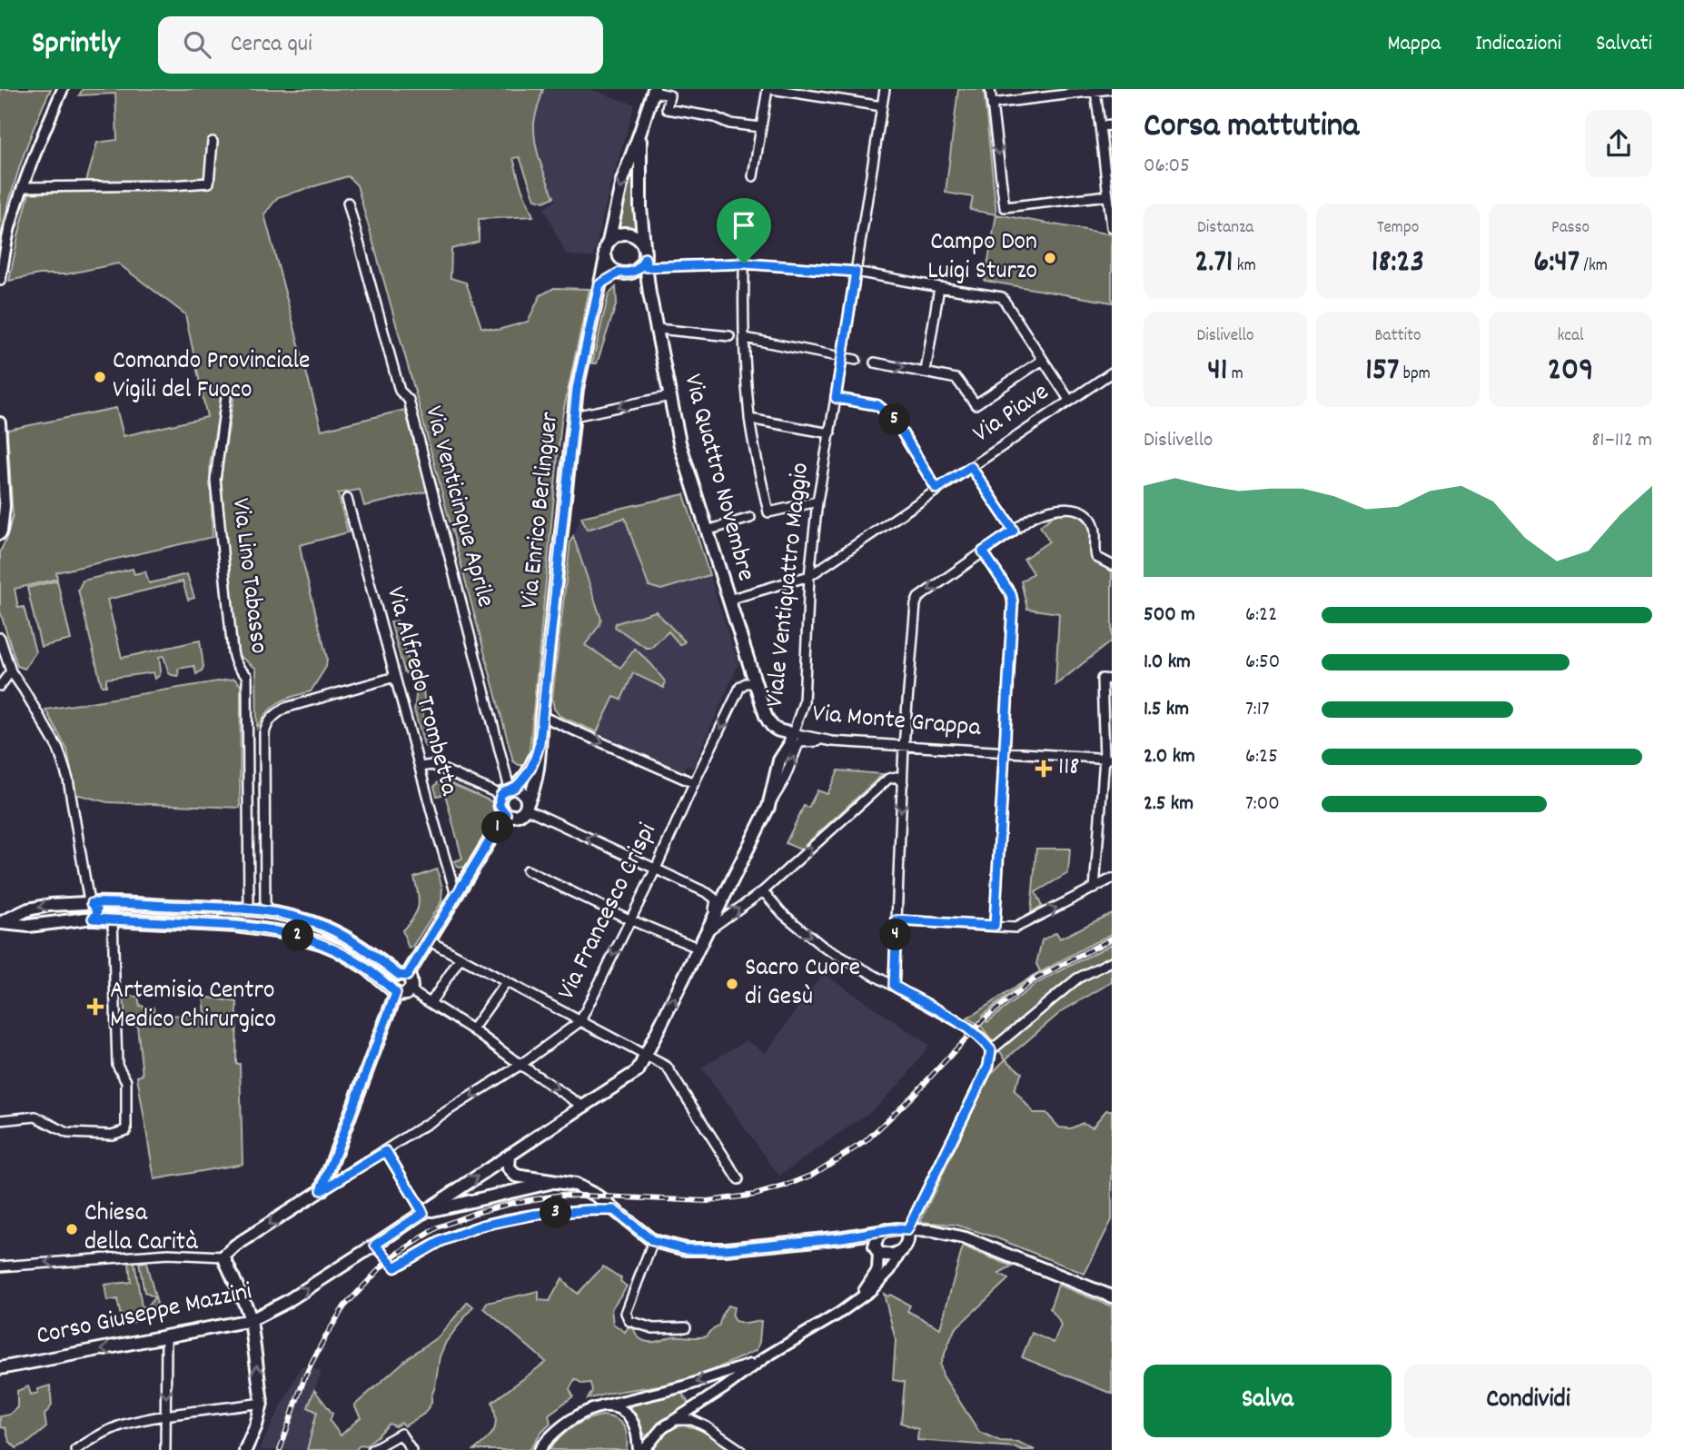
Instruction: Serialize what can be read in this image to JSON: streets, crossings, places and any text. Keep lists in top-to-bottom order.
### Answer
{
  "streets": {
    "main road": [
      "Via Quattro Novembre",
      "Via Enrico Berlinguer",
      "Viale Ventiquattro Maggio",
      "Via Francesco Crispi",
      "Corso Giuseppe Mazzini"
    ],
    "street": [
      "Via Piave",
      "Via Venticinque Aprile",
      "Via Lino Tabasso",
      "Via Alfredo Trombetta",
      "Via Monte Grappa"
    ]
  },
  "crossings": [
    ["Via Piave", "Via Quattro Novembre"],
    ["Via Piave", "Viale Ventiquattro Maggio"],
    ["Via Quattro Novembre", "Via Enrico Berlinguer"],
    ["Via Quattro Novembre", "Viale Ventiquattro Maggio"],
    ["Via Quattro Novembre", "Via Monte Grappa"],
    ["Via Quattro Novembre", "Via Francesco Crispi"],
    ["Via Venticinque Aprile", "Via Enrico Berlinguer"],
    ["Viale Ventiquattro Maggio", "Via Monte Grappa"],
    ["Viale Ventiquattro Maggio", "Corso Giuseppe Mazzini"]
  ],
  "one_way": ["Via Francesco Crispi"],
  "places": {
    "other": [
      "Campo Don Luigi Sturzo",
      "Comando Provinciale Vigili del Fuoco",
      "Sacro Cuore di Gesù",
      "Chiesa della Carità"
    ],
    "health": ["118", "Artemisia Centro Medico Chirurgico"]
  },
  "page": {
    "header": "Sprintly",
    "search": "Cerca qui",
    "nav": ["Mappa", "Indicazioni", "Salvati"],
    "heading": ["Corsa mattutina", "06:05"],
    "stats": [
      ["Distanza", "2.71 km"],
      ["Tempo", "18:23"],
      ["Passo", "6:47 /km"],
      ["Dislivello", "41 m"],
      ["Battito", "157 bpm"],
      ["kcal", "209"]
    ],
    "pins": [
      "5",
      "1",
      "4",
      "2",
      "3"
    ],
    "chart": ["Dislivello", "81–112 m"],
    "list": [
      {
        "name": "500 m",
        "note": "6:22"
      },
      {
        "name": "1.0 km",
        "note": "6:50"
      },
      {
        "name": "1.5 km",
        "note": "7:17"
      },
      {
        "name": "2.0 km",
        "note": "6:25"
      },
      {
        "name": "2.5 km",
        "note": "7:00"
      }
    ],
    "buttons": ["Salva", "Condividi"]
  }
}
